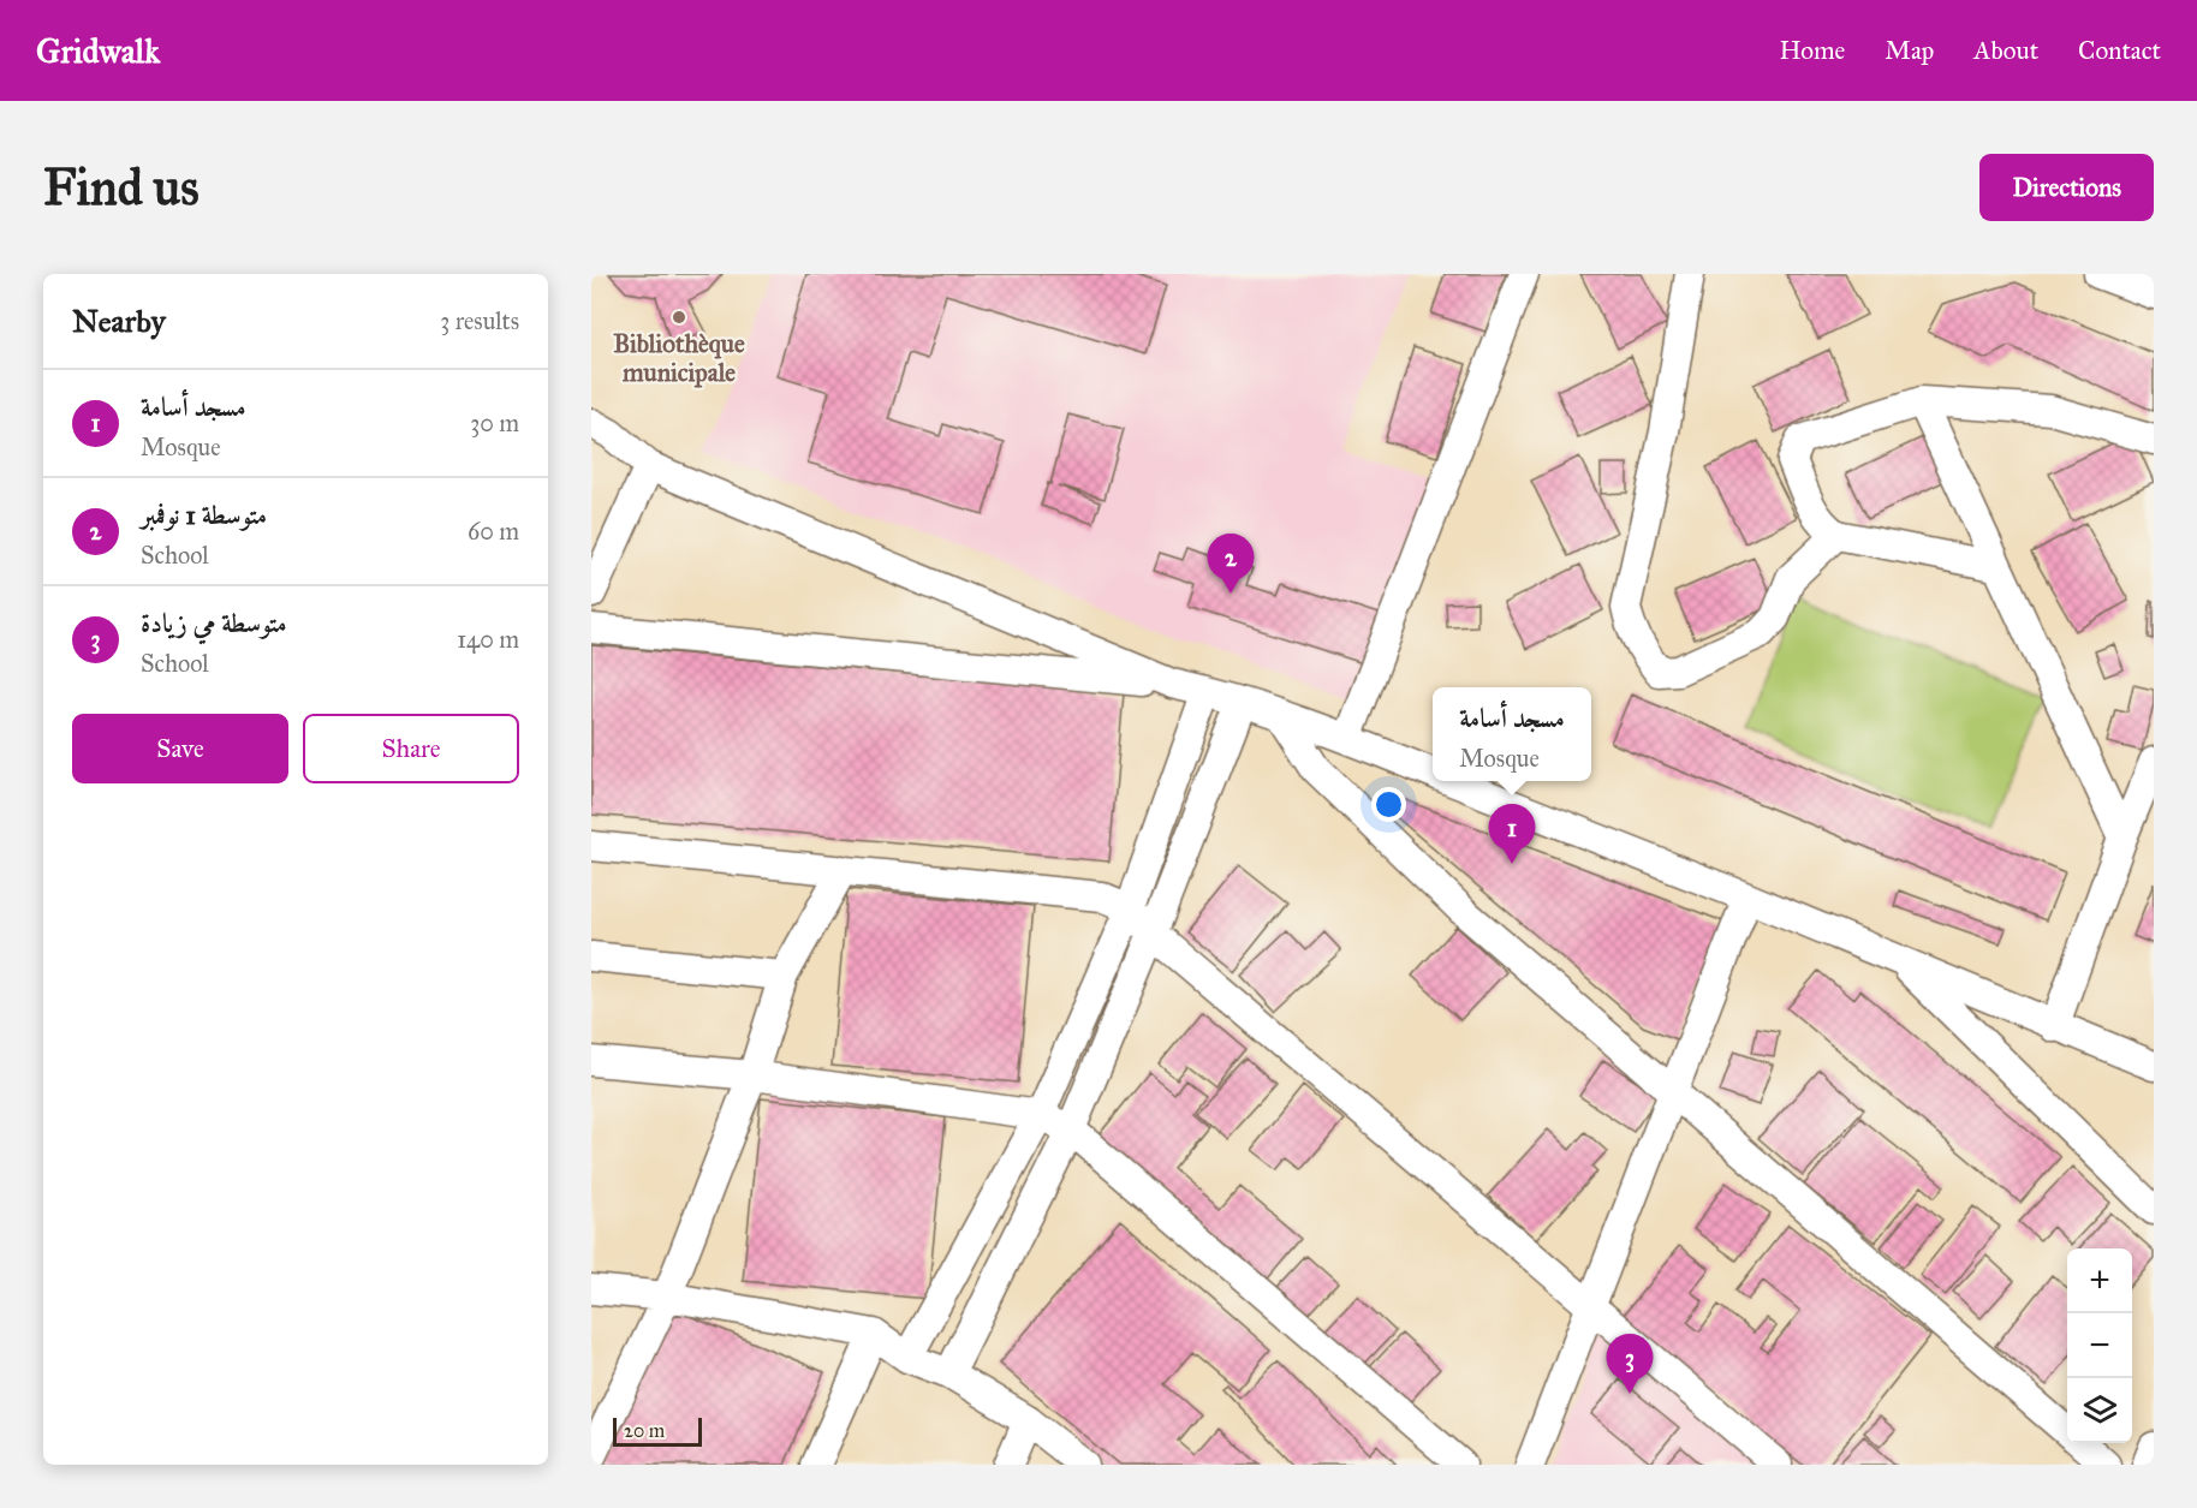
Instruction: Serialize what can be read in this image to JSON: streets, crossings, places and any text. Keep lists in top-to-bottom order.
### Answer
{
  "places": ["Bibliothèque municipale"],
  "scale_bar": "20 m",
  "page": {
    "header": "Gridwalk",
    "nav": [
      "Home",
      "Map",
      "About",
      "Contact"
    ],
    "buttons": [
      "Directions",
      ["Save", "Share"]
    ],
    "title": "Find us",
    "heading": ["Nearby", "3 results"],
    "list": [
      {
        "mark": "1",
        "name": "مسجد أسامة",
        "note": "Mosque",
        "value": "30 m"
      },
      {
        "mark": "2",
        "name": "متوسطة 1 نوفمبر",
        "note": "School",
        "value": "60 m"
      },
      {
        "mark": "3",
        "name": "متوسطة مي زيادة",
        "note": "School",
        "value": "140 m"
      }
    ],
    "pins": ["2", "1", "3"],
    "popup": ["مسجد أسامة", "Mosque"],
    "map_buttons": ["+", "−"],
    "scale": "20 m"
  }
}
